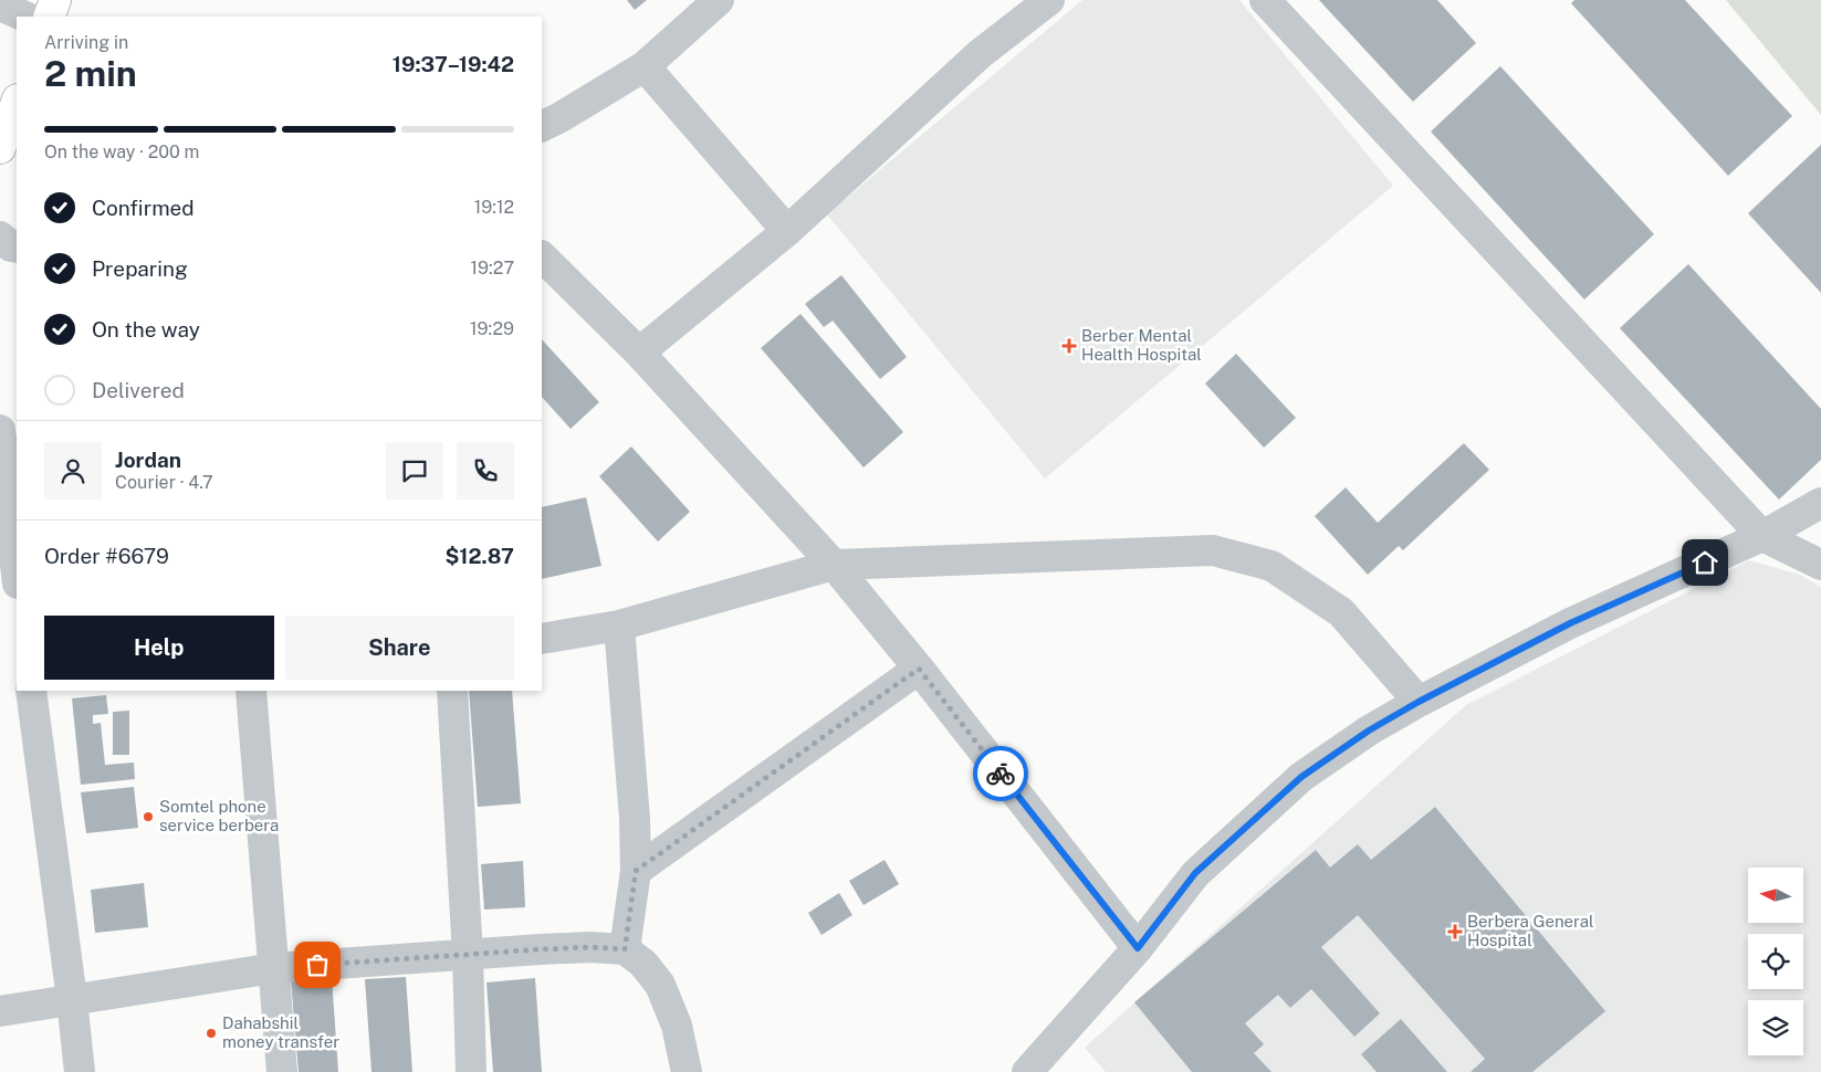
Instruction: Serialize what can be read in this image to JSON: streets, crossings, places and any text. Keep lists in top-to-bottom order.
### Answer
{
  "places": {
    "health": ["Berber Mental Health Hospital", "Berbera General Hospital"],
    "other": ["Somtel phone service berbera", "Dahabshil money transfer"]
  },
  "north": "left",
  "page": {
    "heading": ["2 min", "Arriving in", "19:37–19:42"],
    "panel": [
      "Jordan",
      "Courier · 4.7",
      "Order #6679",
      "$12.87"
    ],
    "bar": "On the way · 200 m",
    "list": [
      ["Confirmed", "19:12"],
      ["Preparing", "19:27"],
      ["On the way", "19:29"],
      "Delivered"
    ],
    "buttons": ["Help", "Share"]
  }
}
